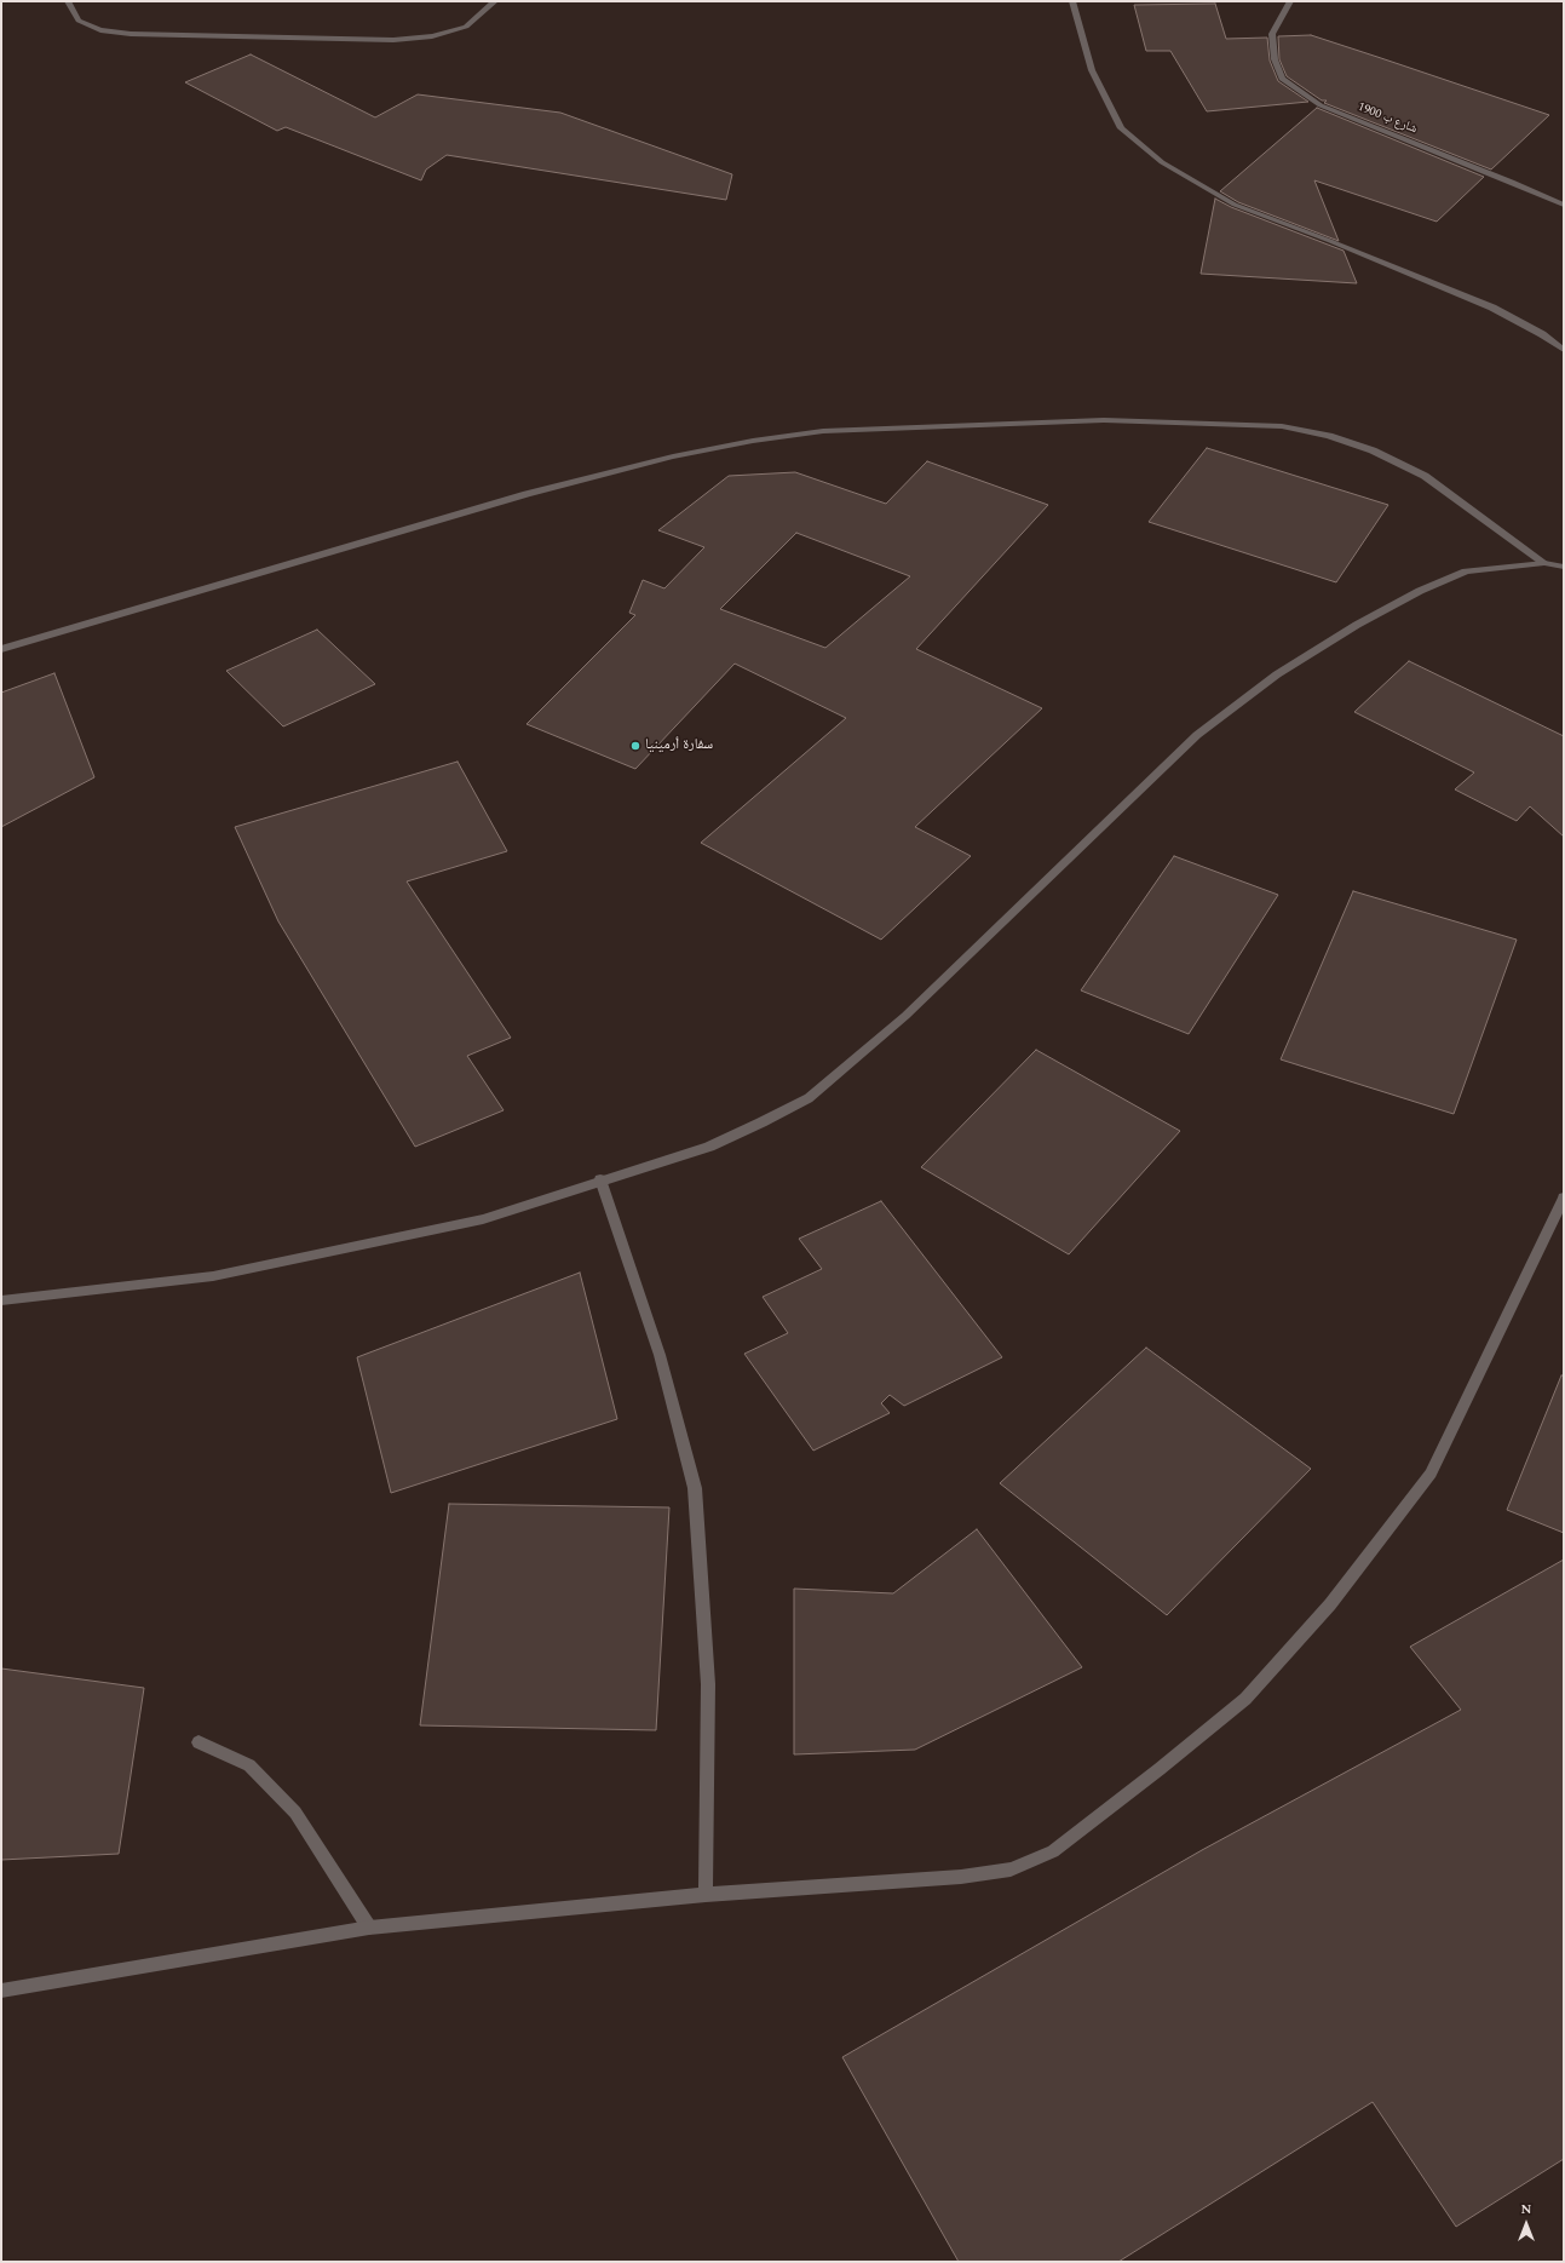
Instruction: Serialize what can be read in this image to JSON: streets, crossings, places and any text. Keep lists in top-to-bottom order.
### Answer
{
  "streets": {
    "street": ["شارع ب 1900"]
  },
  "places": ["سفارة أرمينيا"],
  "north": "top"
}
